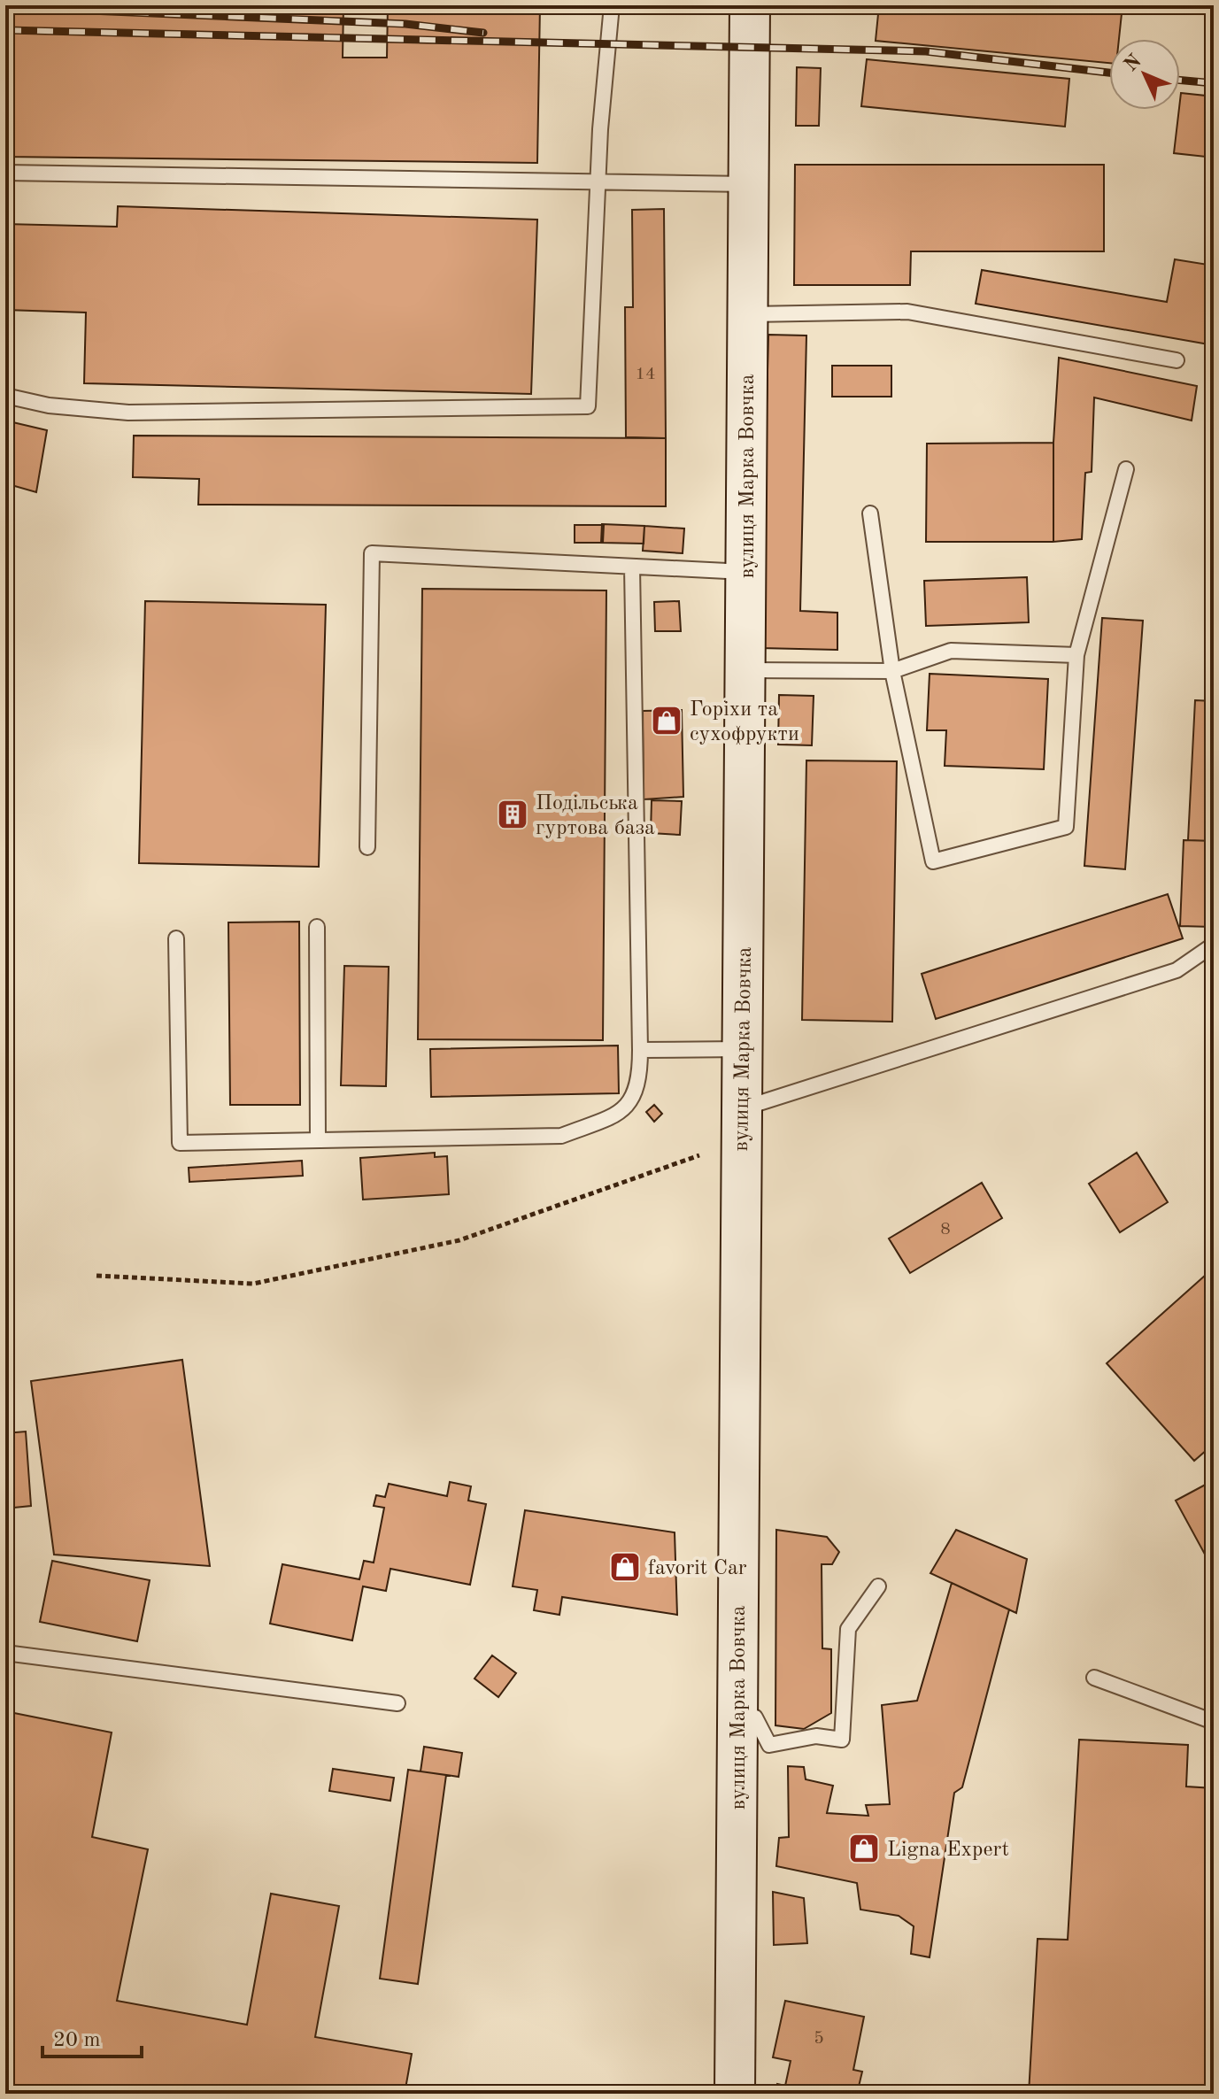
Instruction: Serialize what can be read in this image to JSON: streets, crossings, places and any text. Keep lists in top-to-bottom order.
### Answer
{
  "streets": {
    "main road": ["вулиця Марка Вовчка"]
  },
  "places": {
    "shop": ["Горіхи та сухофрукти", "favorit Car", "Ligna Expert"],
    "building": ["Подільська гуртова база"]
  },
  "house_numbers": ["14", "8", "5"],
  "scale_bar": "20 m",
  "north": "top left"
}
